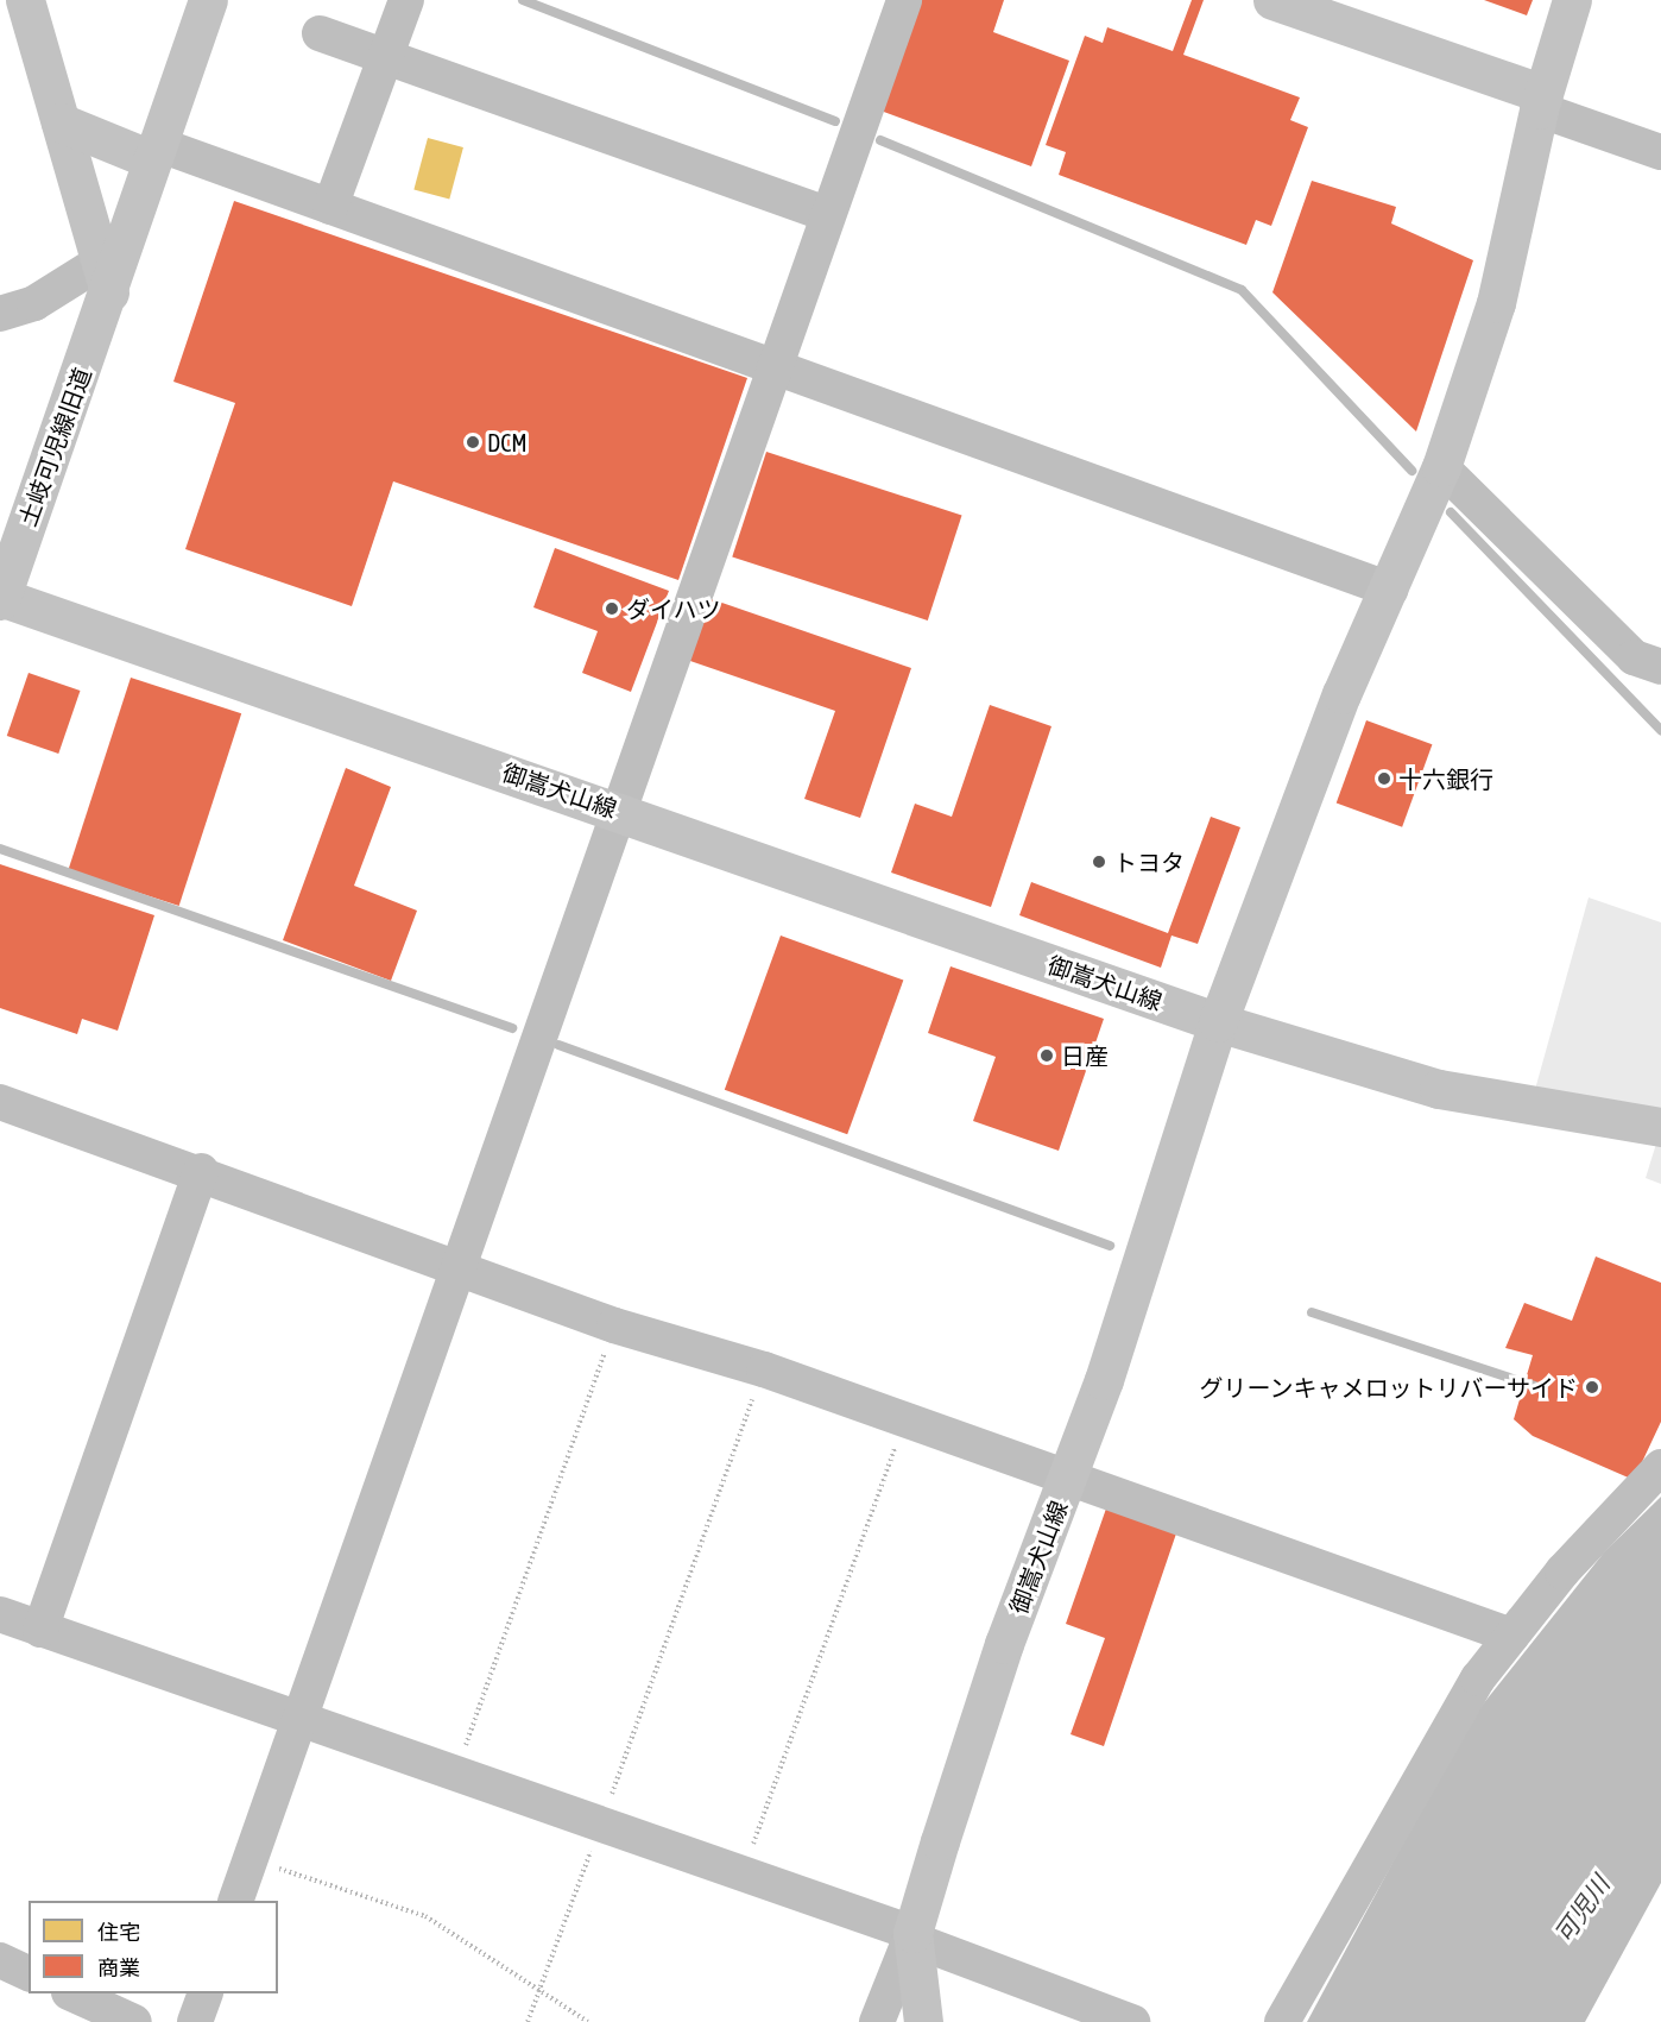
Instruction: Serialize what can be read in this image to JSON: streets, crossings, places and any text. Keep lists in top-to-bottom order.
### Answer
{
  "streets": {
    "street": ["土岐可児線旧道", "御嵩犬山線"]
  },
  "crossings": [
    ["土岐可児線旧道", "御嵩犬山線"]
  ],
  "water": ["可児川"],
  "places": [
    "DCM",
    "ダイハツ",
    "十六銀行",
    "トヨタ",
    "日産",
    "グリーンキャメロットリバーサイド"
  ],
  "legend": ["住宅", "商業"]
}
